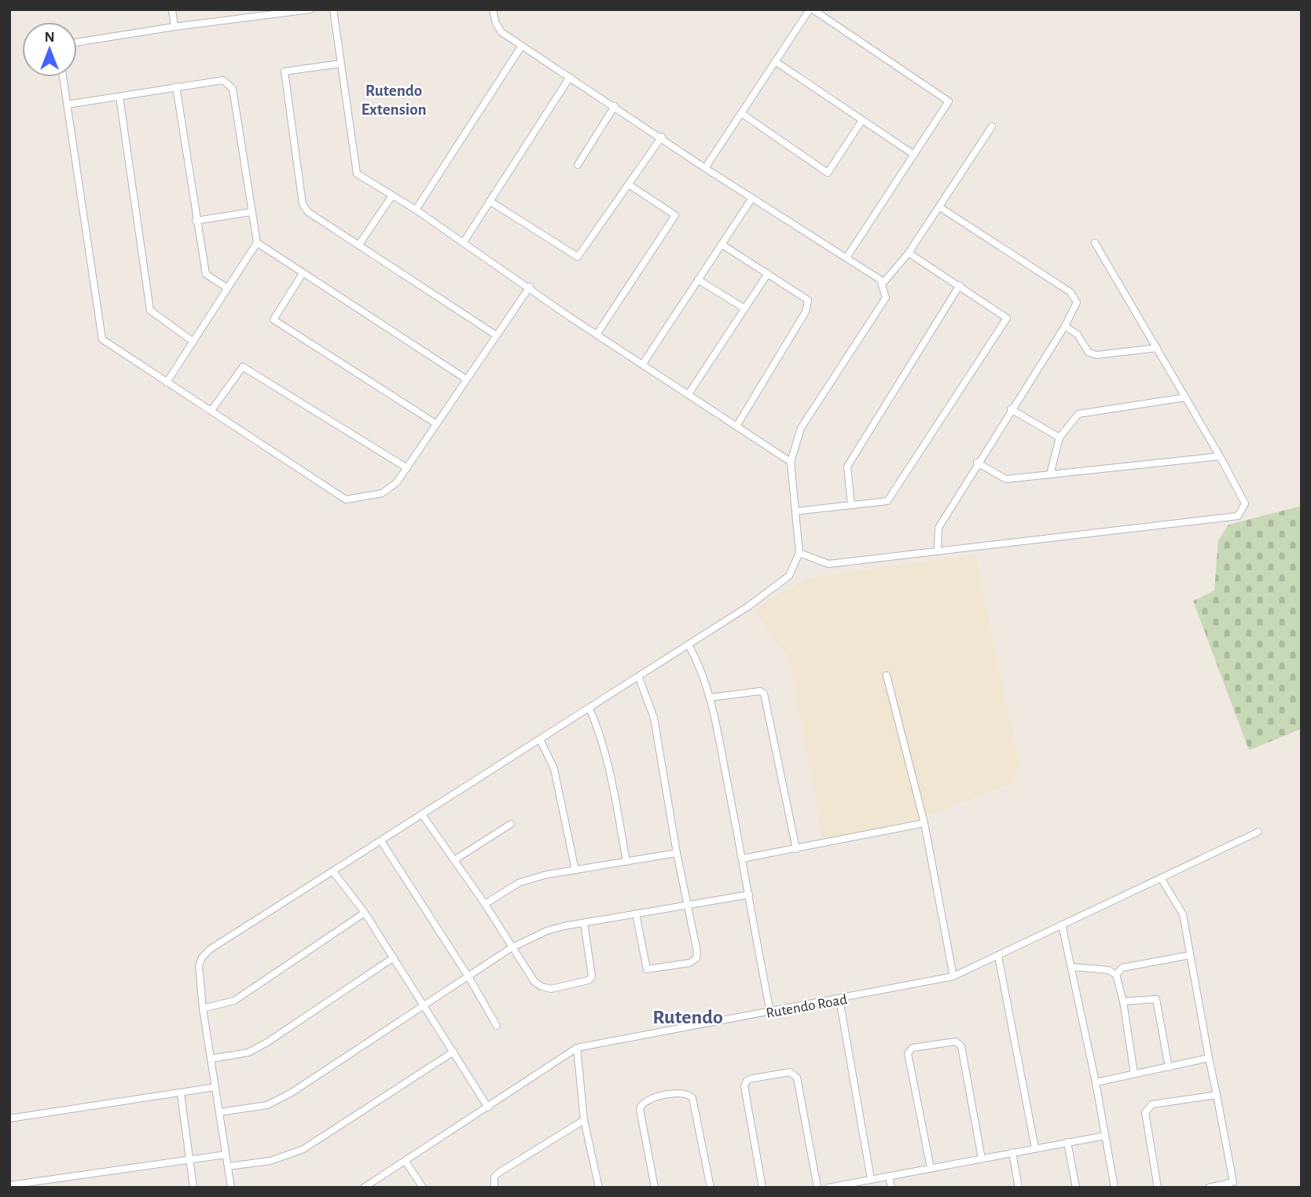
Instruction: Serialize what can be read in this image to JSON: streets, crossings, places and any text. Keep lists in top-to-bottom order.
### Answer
{
  "streets": {
    "street": ["Rutendo Road"]
  },
  "districts": ["Rutendo Extension", "Rutendo"],
  "north": "top"
}
